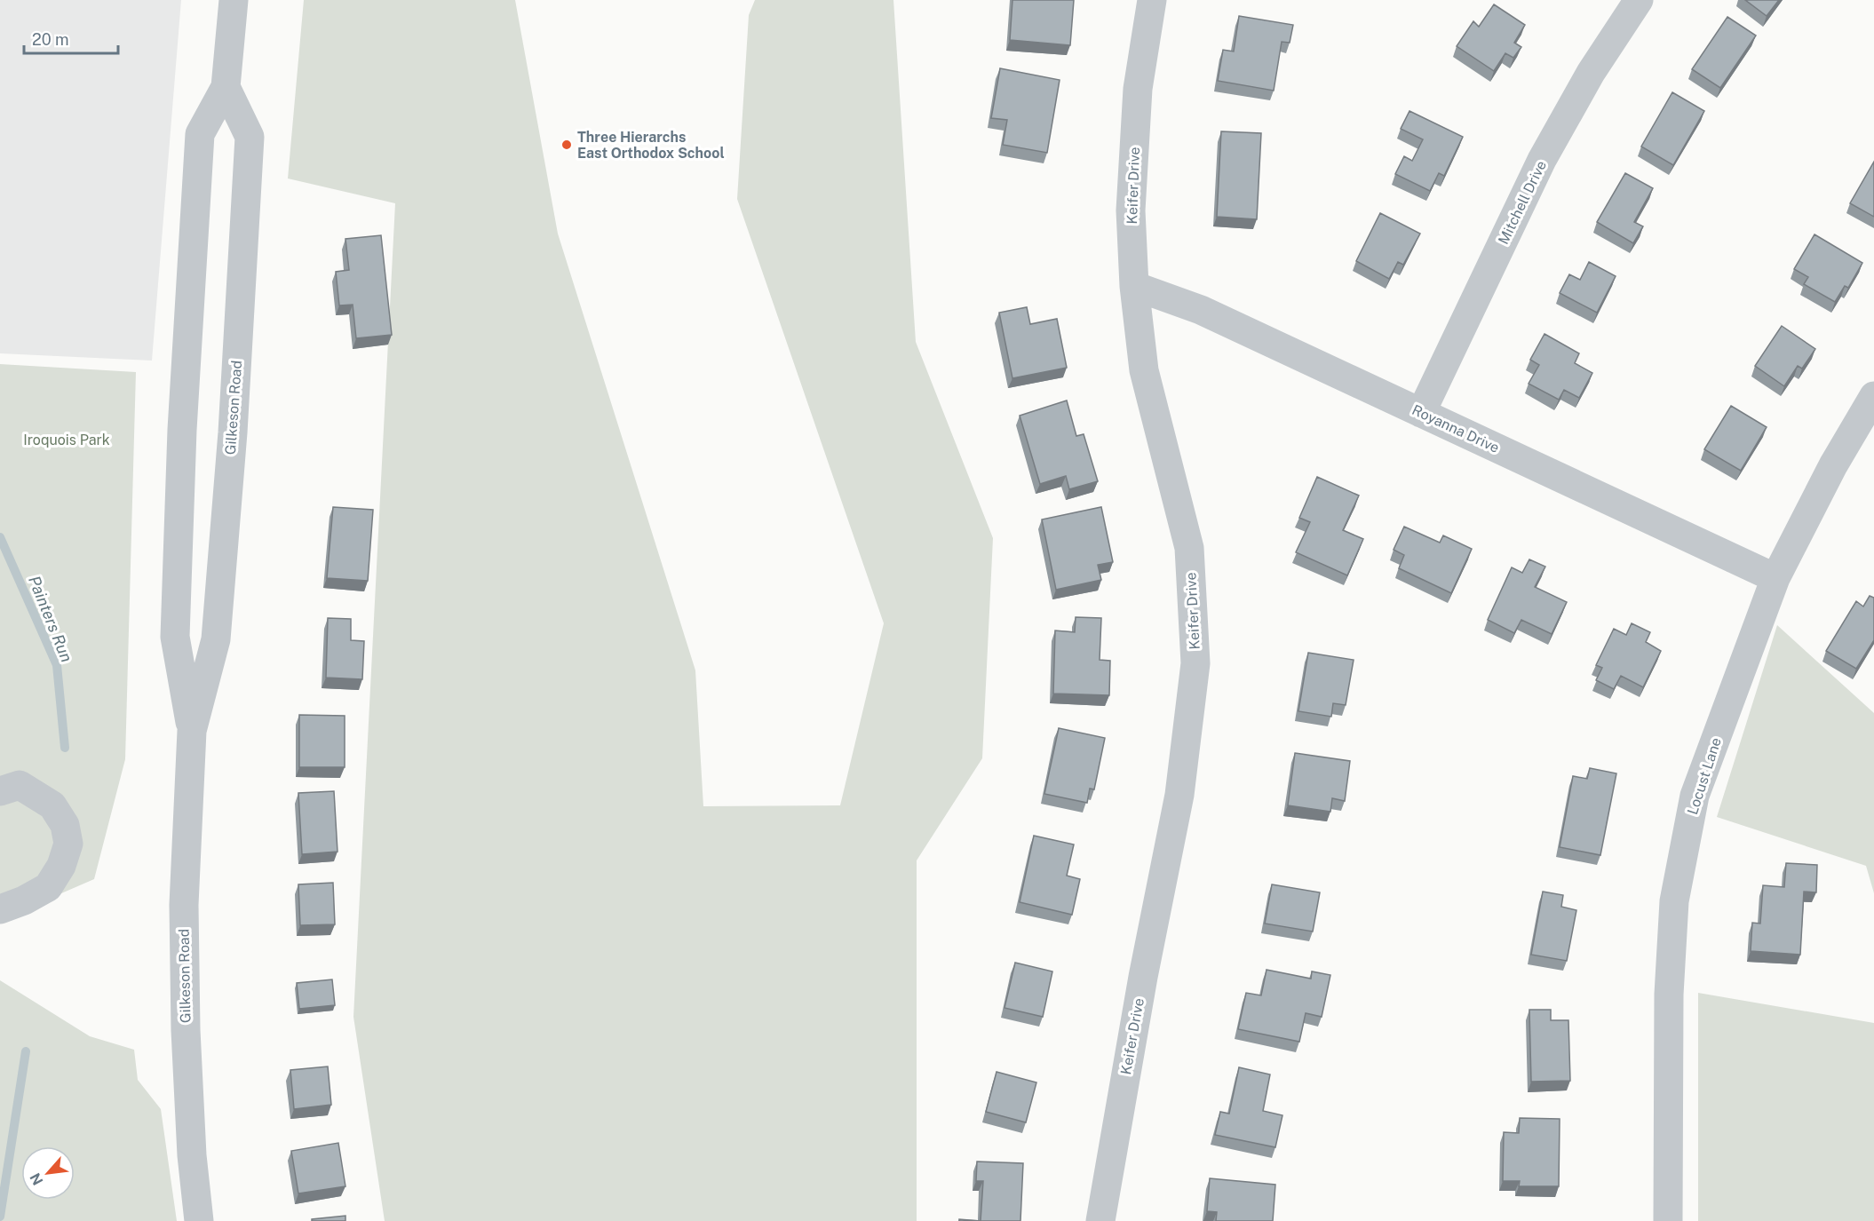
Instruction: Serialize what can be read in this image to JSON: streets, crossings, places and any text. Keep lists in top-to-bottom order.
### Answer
{
  "streets": {
    "street": [
      "Keifer Drive",
      "Mitchell Drive",
      "Gilkeson Road",
      "Royanna Drive",
      "Locust Lane"
    ]
  },
  "crossings": [
    ["Keifer Drive", "Royanna Drive"],
    ["Mitchell Drive", "Royanna Drive"],
    ["Royanna Drive", "Locust Lane"]
  ],
  "water": ["Painters Run"],
  "parks": ["Iroquois Park"],
  "places": ["Three Hierarchs East Orthodox School"],
  "scale_bar": "20 m",
  "north": "bottom left"
}
